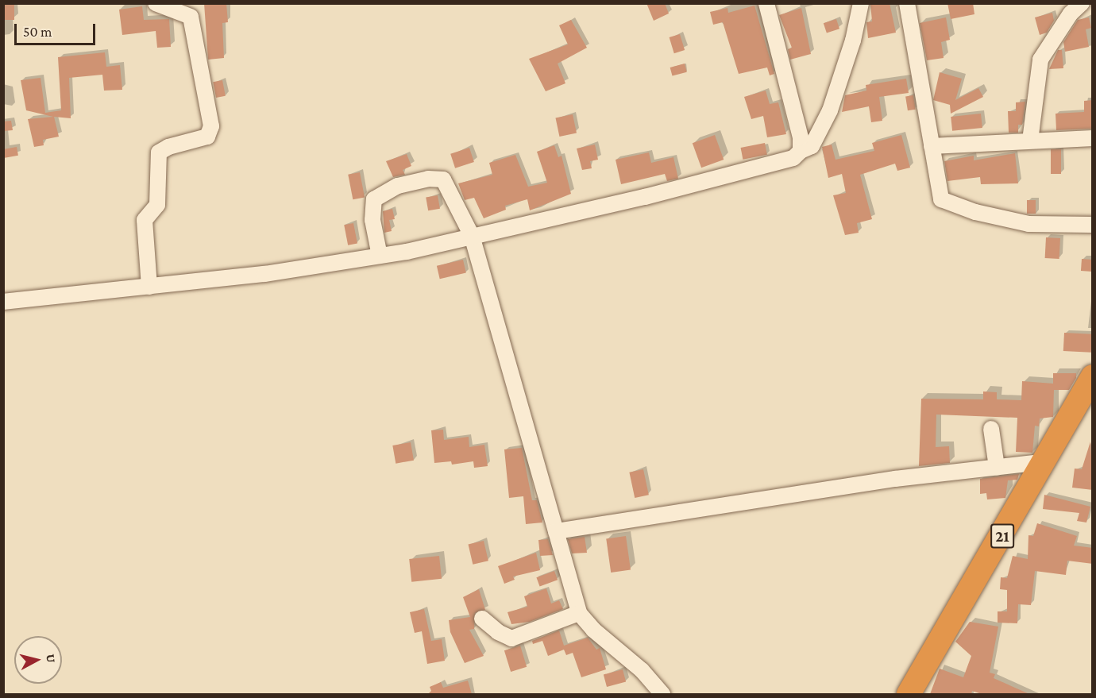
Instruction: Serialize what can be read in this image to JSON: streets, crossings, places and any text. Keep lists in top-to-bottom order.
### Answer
{
  "streets": {
    "highway": ["21"]
  },
  "scale_bar": "50 m",
  "north": "right"
}
